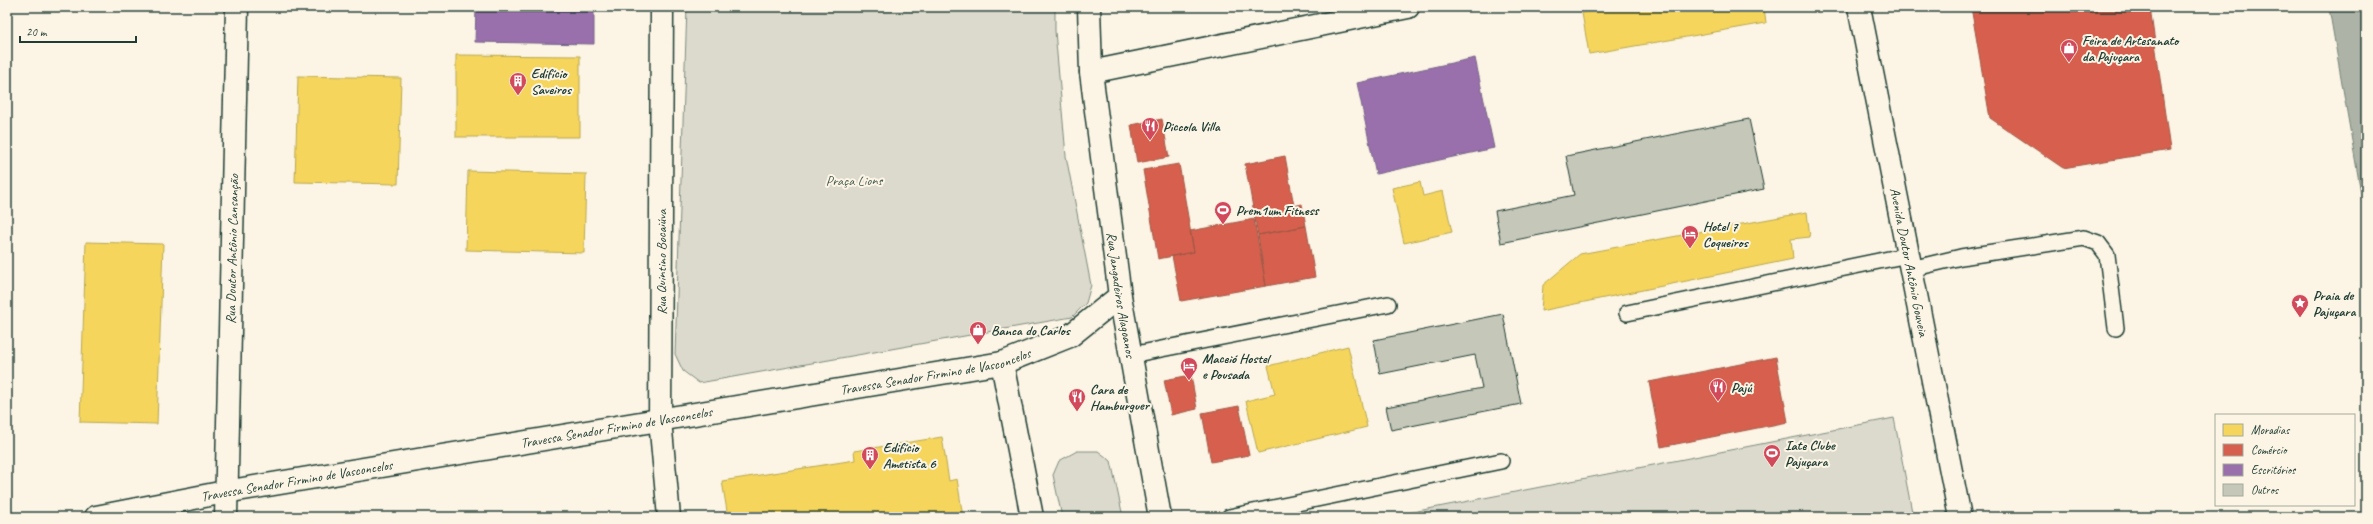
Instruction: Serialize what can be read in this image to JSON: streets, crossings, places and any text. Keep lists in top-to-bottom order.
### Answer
{
  "streets": {
    "street": [
      "Rua Doutor Antônio Cansanção",
      "Rua Quintino Bocaiúva",
      "Avenida Doutor Antônio Gouveia",
      "Rua Jangadeiros Alagoanos",
      "Travessa Senador Firmino de Vasconcelos"
    ]
  },
  "crossings": [
    ["Rua Doutor Antônio Cansanção", "Travessa Senador Firmino de Vasconcelos"],
    ["Rua Quintino Bocaiúva", "Travessa Senador Firmino de Vasconcelos"],
    ["Rua Jangadeiros Alagoanos", "Travessa Senador Firmino de Vasconcelos"]
  ],
  "parks": ["Praça Lions"],
  "places": {
    "shop": ["Feira de Artesanato da Pajuçara", "Banca do Carlos"],
    "building": ["Edifício Saveiros", "Edifício Ametista 6"],
    "restaurant": ["Piccola Villa", "Pajú", "Cara de Hamburguer"],
    "sports": ["Prem1um Fitness", "Iate Clube Pajuçara"],
    "hotel": ["Hotel 7 Coqueiros", "Maceió Hostel e Pousada"],
    "place": ["Praia de Pajuçara"]
  },
  "legend": [
    "Moradias",
    "Comércio",
    "Escritórios",
    "Outros"
  ],
  "scale_bar": "20 m"
}
